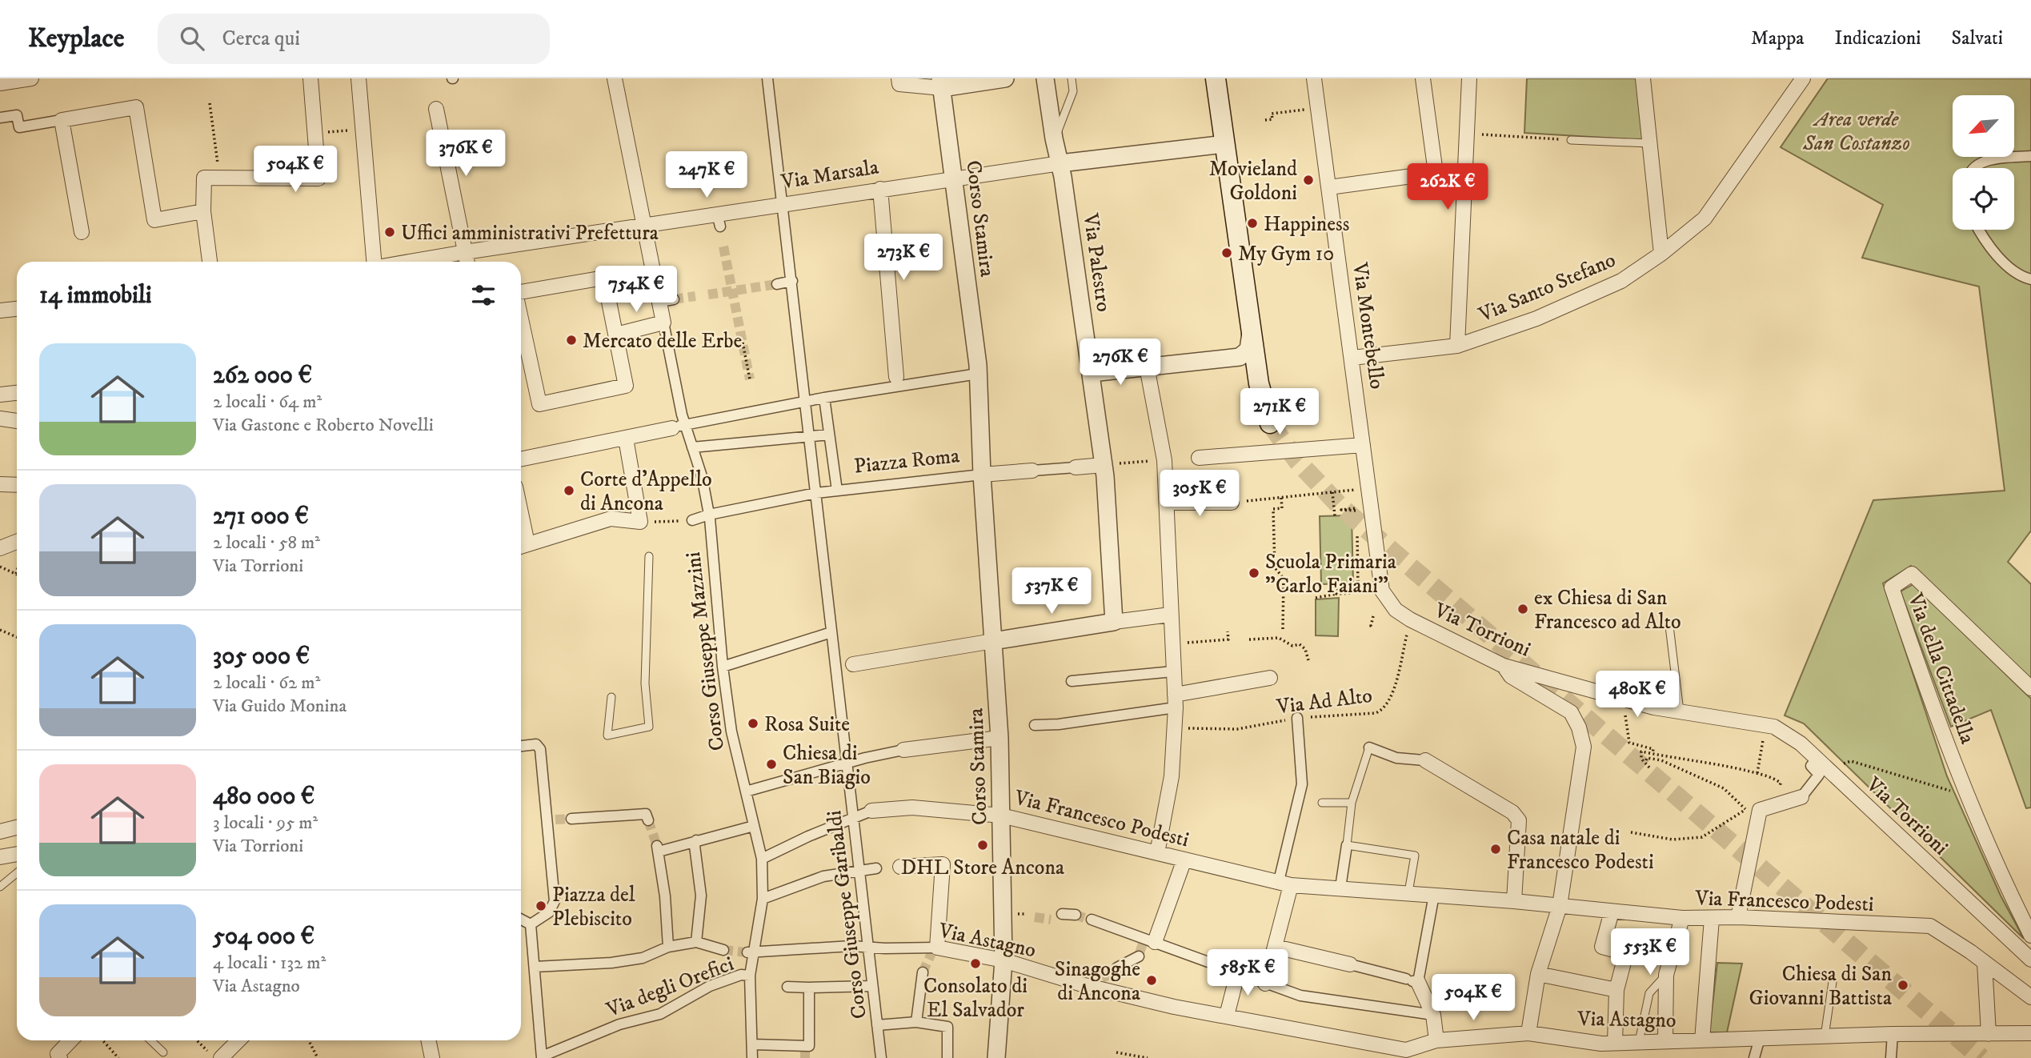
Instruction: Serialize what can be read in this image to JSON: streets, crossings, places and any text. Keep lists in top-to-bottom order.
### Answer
{
  "streets": {
    "street": [
      "Via Marsala",
      "Corso Stamira",
      "Via Palestro",
      "Via Santo Stefano",
      "Via Montebello",
      "Piazza Roma",
      "Via Torrioni",
      "Corso Giuseppe Mazzini",
      "Via della Cittadella",
      "Via Francesco Podesti",
      "Corso Giuseppe Garibaldi",
      "Via Astagno",
      "Via degli Orefici"
    ],
    "path": ["Via Ad Alto"]
  },
  "crossings": [
    ["Via Marsala", "Corso Stamira"],
    ["Via Marsala", "Via Palestro"],
    ["Corso Stamira", "Piazza Roma"],
    ["Corso Stamira", "Via Francesco Podesti"],
    ["Corso Stamira", "Via Astagno"],
    ["Via Santo Stefano", "Via Montebello"],
    ["Via Montebello", "Via Torrioni"],
    ["Piazza Roma", "Corso Giuseppe Mazzini"],
    ["Piazza Roma", "Corso Giuseppe Garibaldi"],
    ["Via Torrioni", "Via Ad Alto"],
    ["Corso Giuseppe Mazzini", "Via Francesco Podesti"],
    ["Corso Giuseppe Mazzini", "Via Astagno"],
    ["Corso Giuseppe Mazzini", "Via degli Orefici"],
    ["Via Francesco Podesti", "Corso Giuseppe Garibaldi"],
    ["Corso Giuseppe Garibaldi", "Via Astagno"]
  ],
  "parks": ["Area verde San Costanzo"],
  "places": [
    "Movieland Goldoni",
    "Happiness",
    "Uffici amministrativi Prefettura",
    "My Gym 10",
    "Mercato delle Erbe",
    "Corte d'Appello di Ancona",
    "Scuola Primaria \"Carlo Faiani\"",
    "ex Chiesa di San Francesco ad Alto",
    "Rosa Suite",
    "Chiesa di San Biagio",
    "DHL Store Ancona",
    "Casa natale di Francesco Podesti",
    "Piazza del Plebiscito",
    "Consolato di El Salvador",
    "Sinagoghe di Ancona",
    "Chiesa di San Giovanni Battista"
  ],
  "north": "bottom left",
  "page": {
    "header": "Keyplace",
    "search": "Cerca qui",
    "nav": ["Mappa", "Indicazioni", "Salvati"],
    "price": [
      "376K €",
      "504K €",
      "247K €",
      "262K €",
      "273K €",
      "754K €",
      "276K €",
      "271K €",
      "305K €",
      "537K €",
      "480K €",
      "553K €",
      "585K €",
      "504K €"
    ],
    "heading": "14 immobili",
    "list": [
      {
        "name": "262 000 €",
        "note": "2 locali · 64 m² · Via Gastone e Roberto Novelli"
      },
      {
        "name": "271 000 €",
        "note": "2 locali · 58 m² · Via Torrioni"
      },
      {
        "name": "305 000 €",
        "note": "2 locali · 62 m² · Via Guido Monina"
      },
      {
        "name": "480 000 €",
        "note": "3 locali · 95 m² · Via Torrioni"
      },
      {
        "name": "504 000 €",
        "note": "4 locali · 132 m² · Via Astagno"
      }
    ]
  }
}
